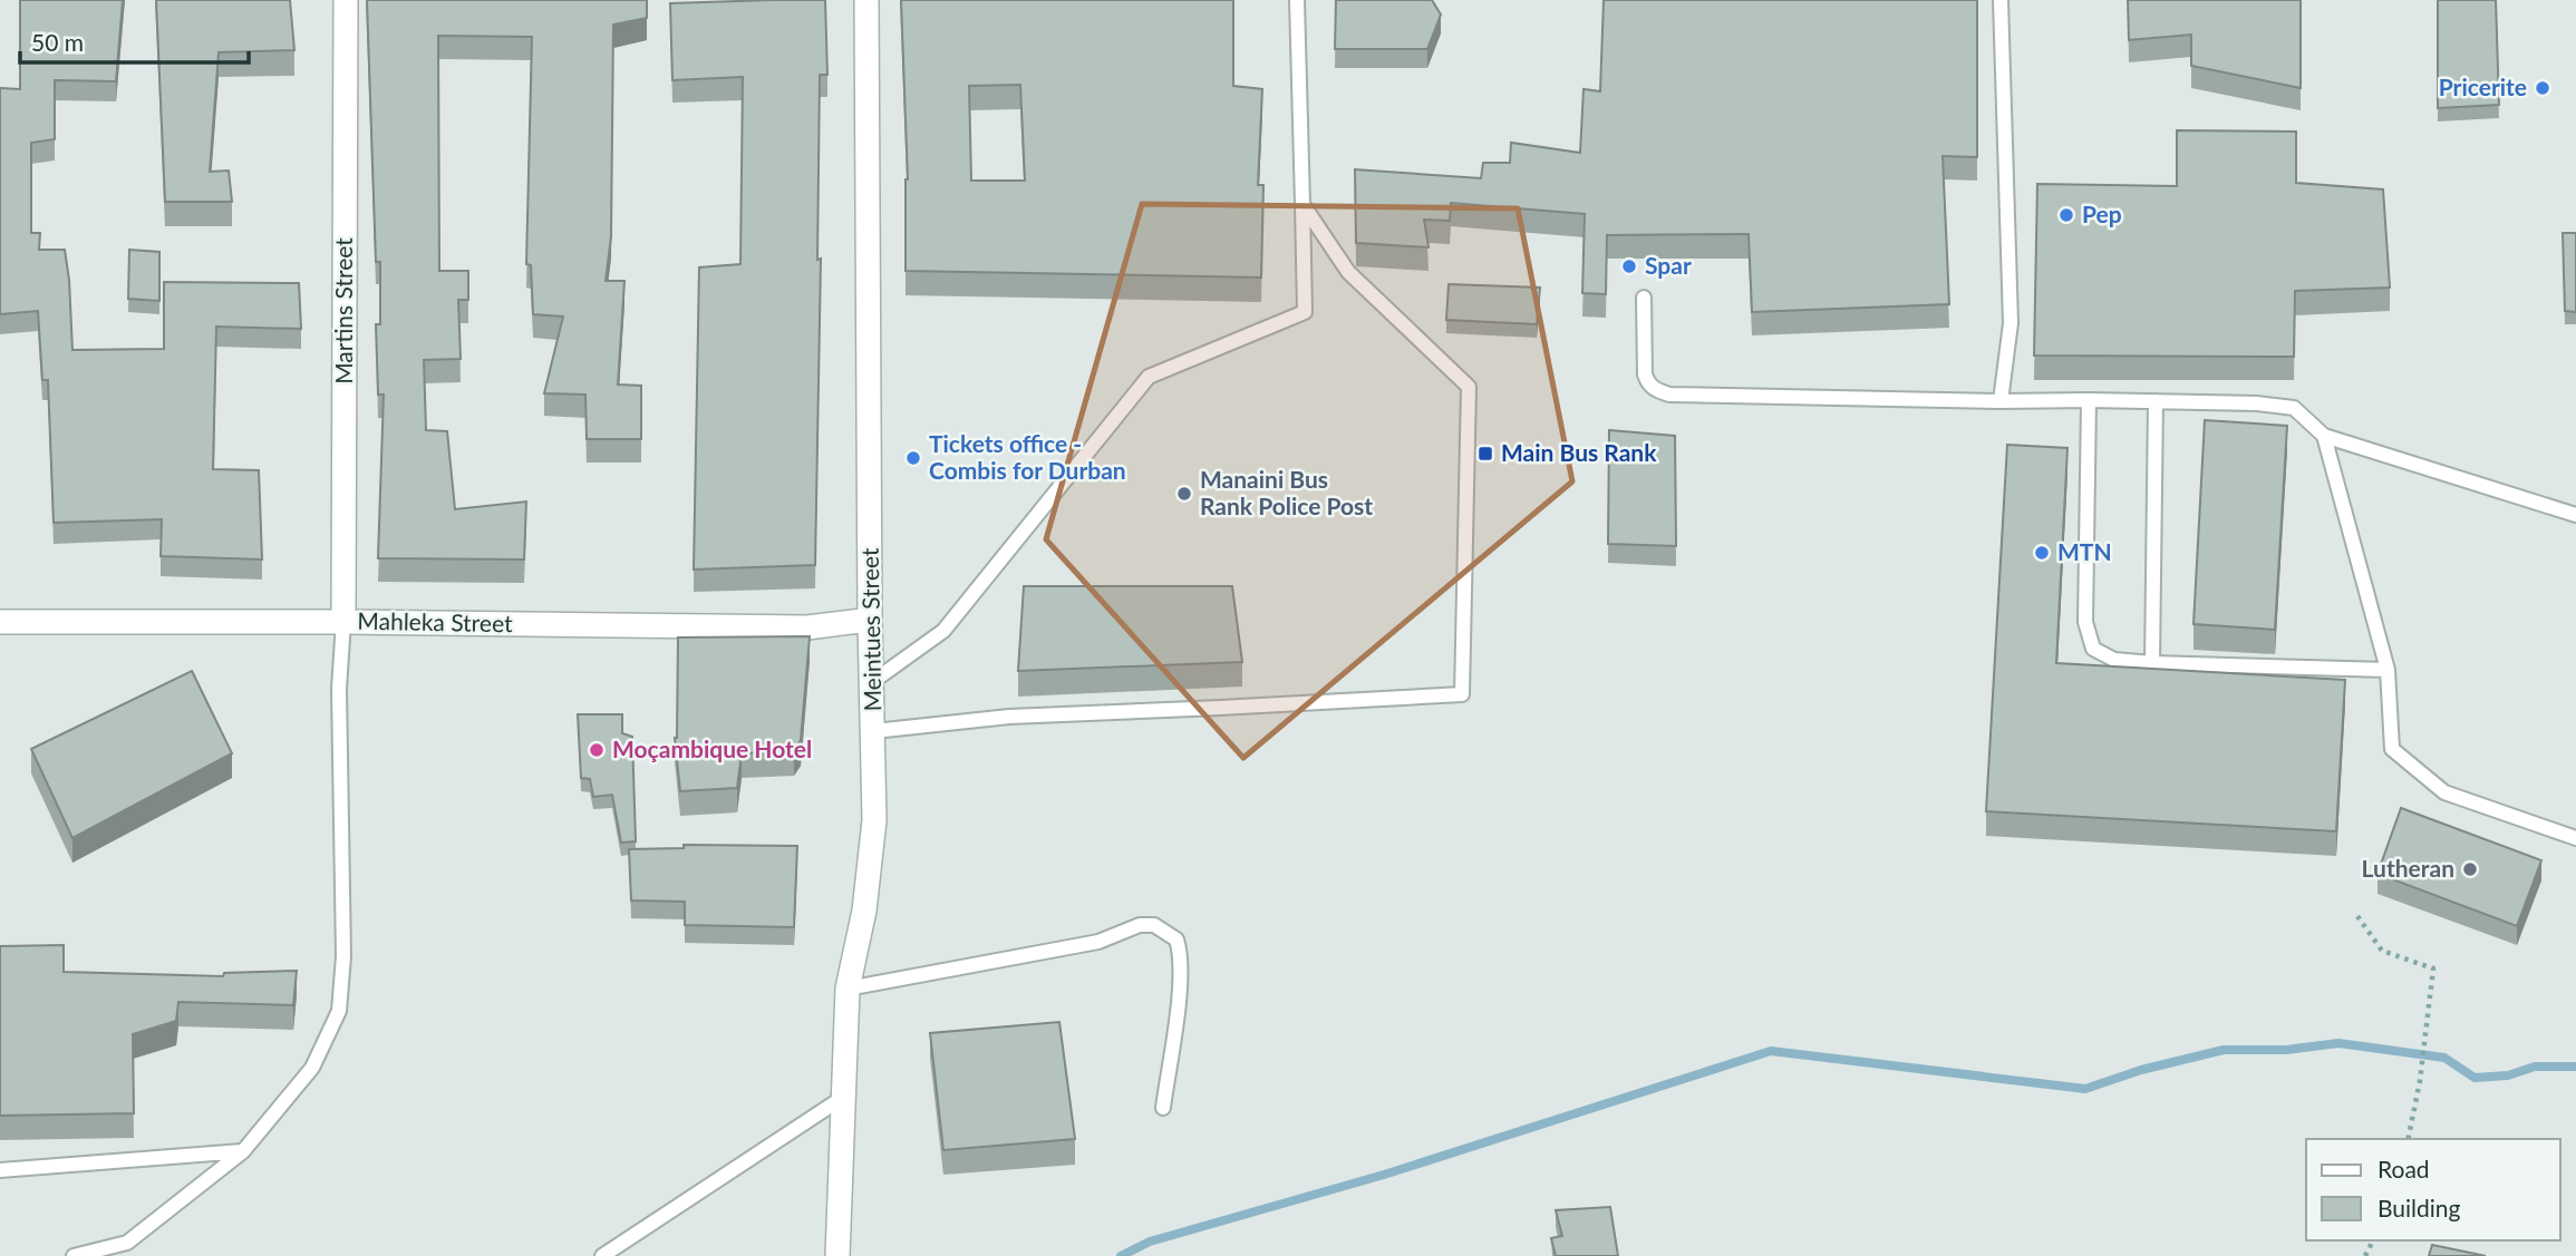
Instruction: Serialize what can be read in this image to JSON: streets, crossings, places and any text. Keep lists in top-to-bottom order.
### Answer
{
  "streets": {
    "street": ["Martins Street", "Mahleka Street", "Meintues Street"]
  },
  "crossings": [
    ["Martins Street", "Mahleka Street"],
    ["Mahleka Street", "Meintues Street"]
  ],
  "places": {
    "other": [
      "Pricerite",
      "Pep",
      "Spar",
      "Tickets office - Combis for Durban",
      "Manaini Bus Rank Police Post",
      "MTN",
      "Moçambique Hotel",
      "Lutheran"
    ],
    "transit": ["Main Bus Rank"]
  },
  "legend": ["Road", "Building"],
  "scale_bar": "50 m"
}
